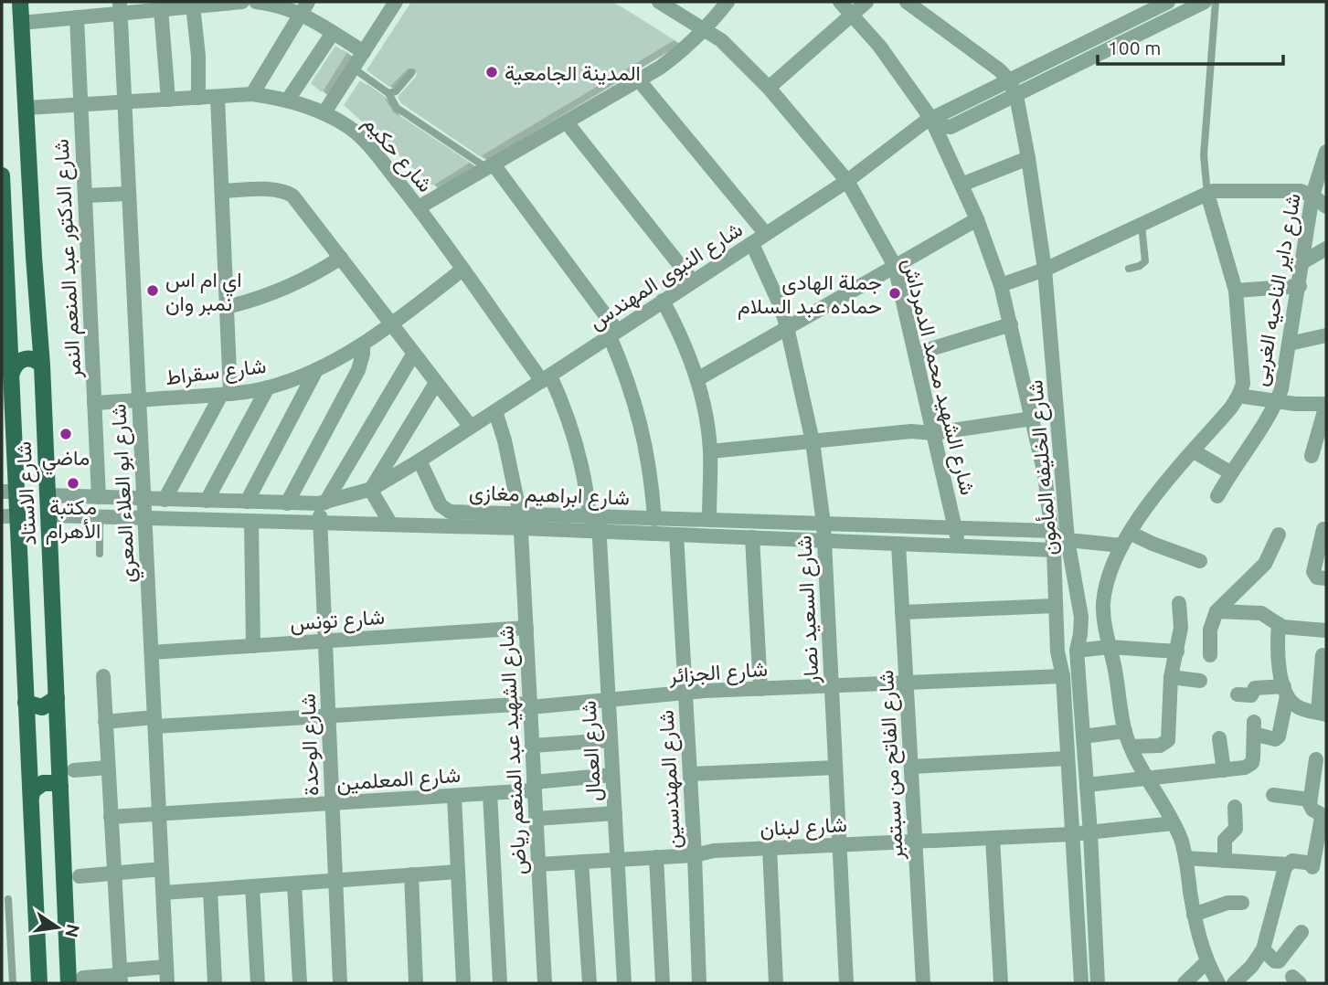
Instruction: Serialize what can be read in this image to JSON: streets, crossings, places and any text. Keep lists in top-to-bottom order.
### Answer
{
  "streets": {
    "main road": ["شارع الاستاد"],
    "street": [
      "شارع حكيم",
      "شارع الدكتور عبد المنعم النمر",
      "شارع النبوى المهندس",
      "شارع داير الناحيه الغربى",
      "شارع سقراط",
      "شارع الشهيد محمد الدمرداش",
      "شارع الخليفه المأمون",
      "شارع ابو العلاء المعري",
      "شارع ابراهيم مغازى",
      "شارع السعيد نصار",
      "شارع تونس",
      "شارع الجزائر",
      "شارع الوحدة",
      "شارع الشهيد عبد المنعم رياض",
      "شارع العمال",
      "شارع الفاتح من سبتمبر",
      "شارع المعلمين",
      "شارع المهندسين",
      "شارع لبنان"
    ]
  },
  "crossings": [
    ["شارع حكيم", "شارع الدكتور عبد المنعم النمر"],
    ["شارع حكيم", "شارع النبوى المهندس"],
    ["شارع حكيم", "شارع سقراط"],
    ["شارع حكيم", "شارع الاستاد"],
    ["شارع حكيم", "شارع ابو العلاء المعري"],
    ["شارع حكيم", "شارع العمال"],
    ["شارع الدكتور عبد المنعم النمر", "شارع سقراط"],
    ["شارع النبوى المهندس", "شارع الشهيد محمد الدمرداش"],
    ["شارع النبوى المهندس", "شارع الخليفه المأمون"],
    ["شارع النبوى المهندس", "شارع ابراهيم مغازى"],
    ["شارع النبوى المهندس", "شارع السعيد نصار"],
    ["شارع النبوى المهندس", "شارع الشهيد عبد المنعم رياض"],
    ["شارع النبوى المهندس", "شارع العمال"],
    ["شارع سقراط", "شارع ابو العلاء المعري"],
    ["شارع الشهيد محمد الدمرداش", "شارع ابراهيم مغازى"],
    ["شارع الخليفه المأمون", "شارع ابراهيم مغازى"],
    ["شارع الخليفه المأمون", "شارع الجزائر"],
    ["شارع الخليفه المأمون", "شارع لبنان"],
    ["شارع الاستاد", "شارع ابراهيم مغازى"],
    ["شارع ابو العلاء المعري", "شارع ابراهيم مغازى"],
    ["شارع ابو العلاء المعري", "شارع تونس"],
    ["شارع ابو العلاء المعري", "شارع الجزائر"],
    ["شارع ابو العلاء المعري", "شارع المعلمين"],
    ["شارع ابراهيم مغازى", "شارع السعيد نصار"],
    ["شارع ابراهيم مغازى", "شارع الوحدة"],
    ["شارع ابراهيم مغازى", "شارع الشهيد عبد المنعم رياض"],
    ["شارع ابراهيم مغازى", "شارع العمال"],
    ["شارع ابراهيم مغازى", "شارع الفاتح من سبتمبر"],
    ["شارع ابراهيم مغازى", "شارع المهندسين"],
    ["شارع السعيد نصار", "شارع الجزائر"],
    ["شارع السعيد نصار", "شارع لبنان"],
    ["شارع تونس", "شارع الوحدة"],
    ["شارع تونس", "شارع الشهيد عبد المنعم رياض"],
    ["شارع الجزائر", "شارع الوحدة"],
    ["شارع الجزائر", "شارع الشهيد عبد المنعم رياض"],
    ["شارع الجزائر", "شارع العمال"],
    ["شارع الجزائر", "شارع الفاتح من سبتمبر"],
    ["شارع الجزائر", "شارع المهندسين"],
    ["شارع الوحدة", "شارع المعلمين"],
    ["شارع الشهيد عبد المنعم رياض", "شارع المعلمين"],
    ["شارع الشهيد عبد المنعم رياض", "شارع لبنان"],
    ["شارع العمال", "شارع المعلمين"],
    ["شارع العمال", "شارع لبنان"],
    ["شارع الفاتح من سبتمبر", "شارع لبنان"],
    ["شارع المهندسين", "شارع لبنان"]
  ],
  "places": [
    "المدينة الجامعية",
    "اي ام اس نمبر وان",
    "جملة الهادى حماده عبد السلام",
    "ماضي",
    "مكتبة الأهرام"
  ],
  "scale_bar": "100 m",
  "north": "right"
}
